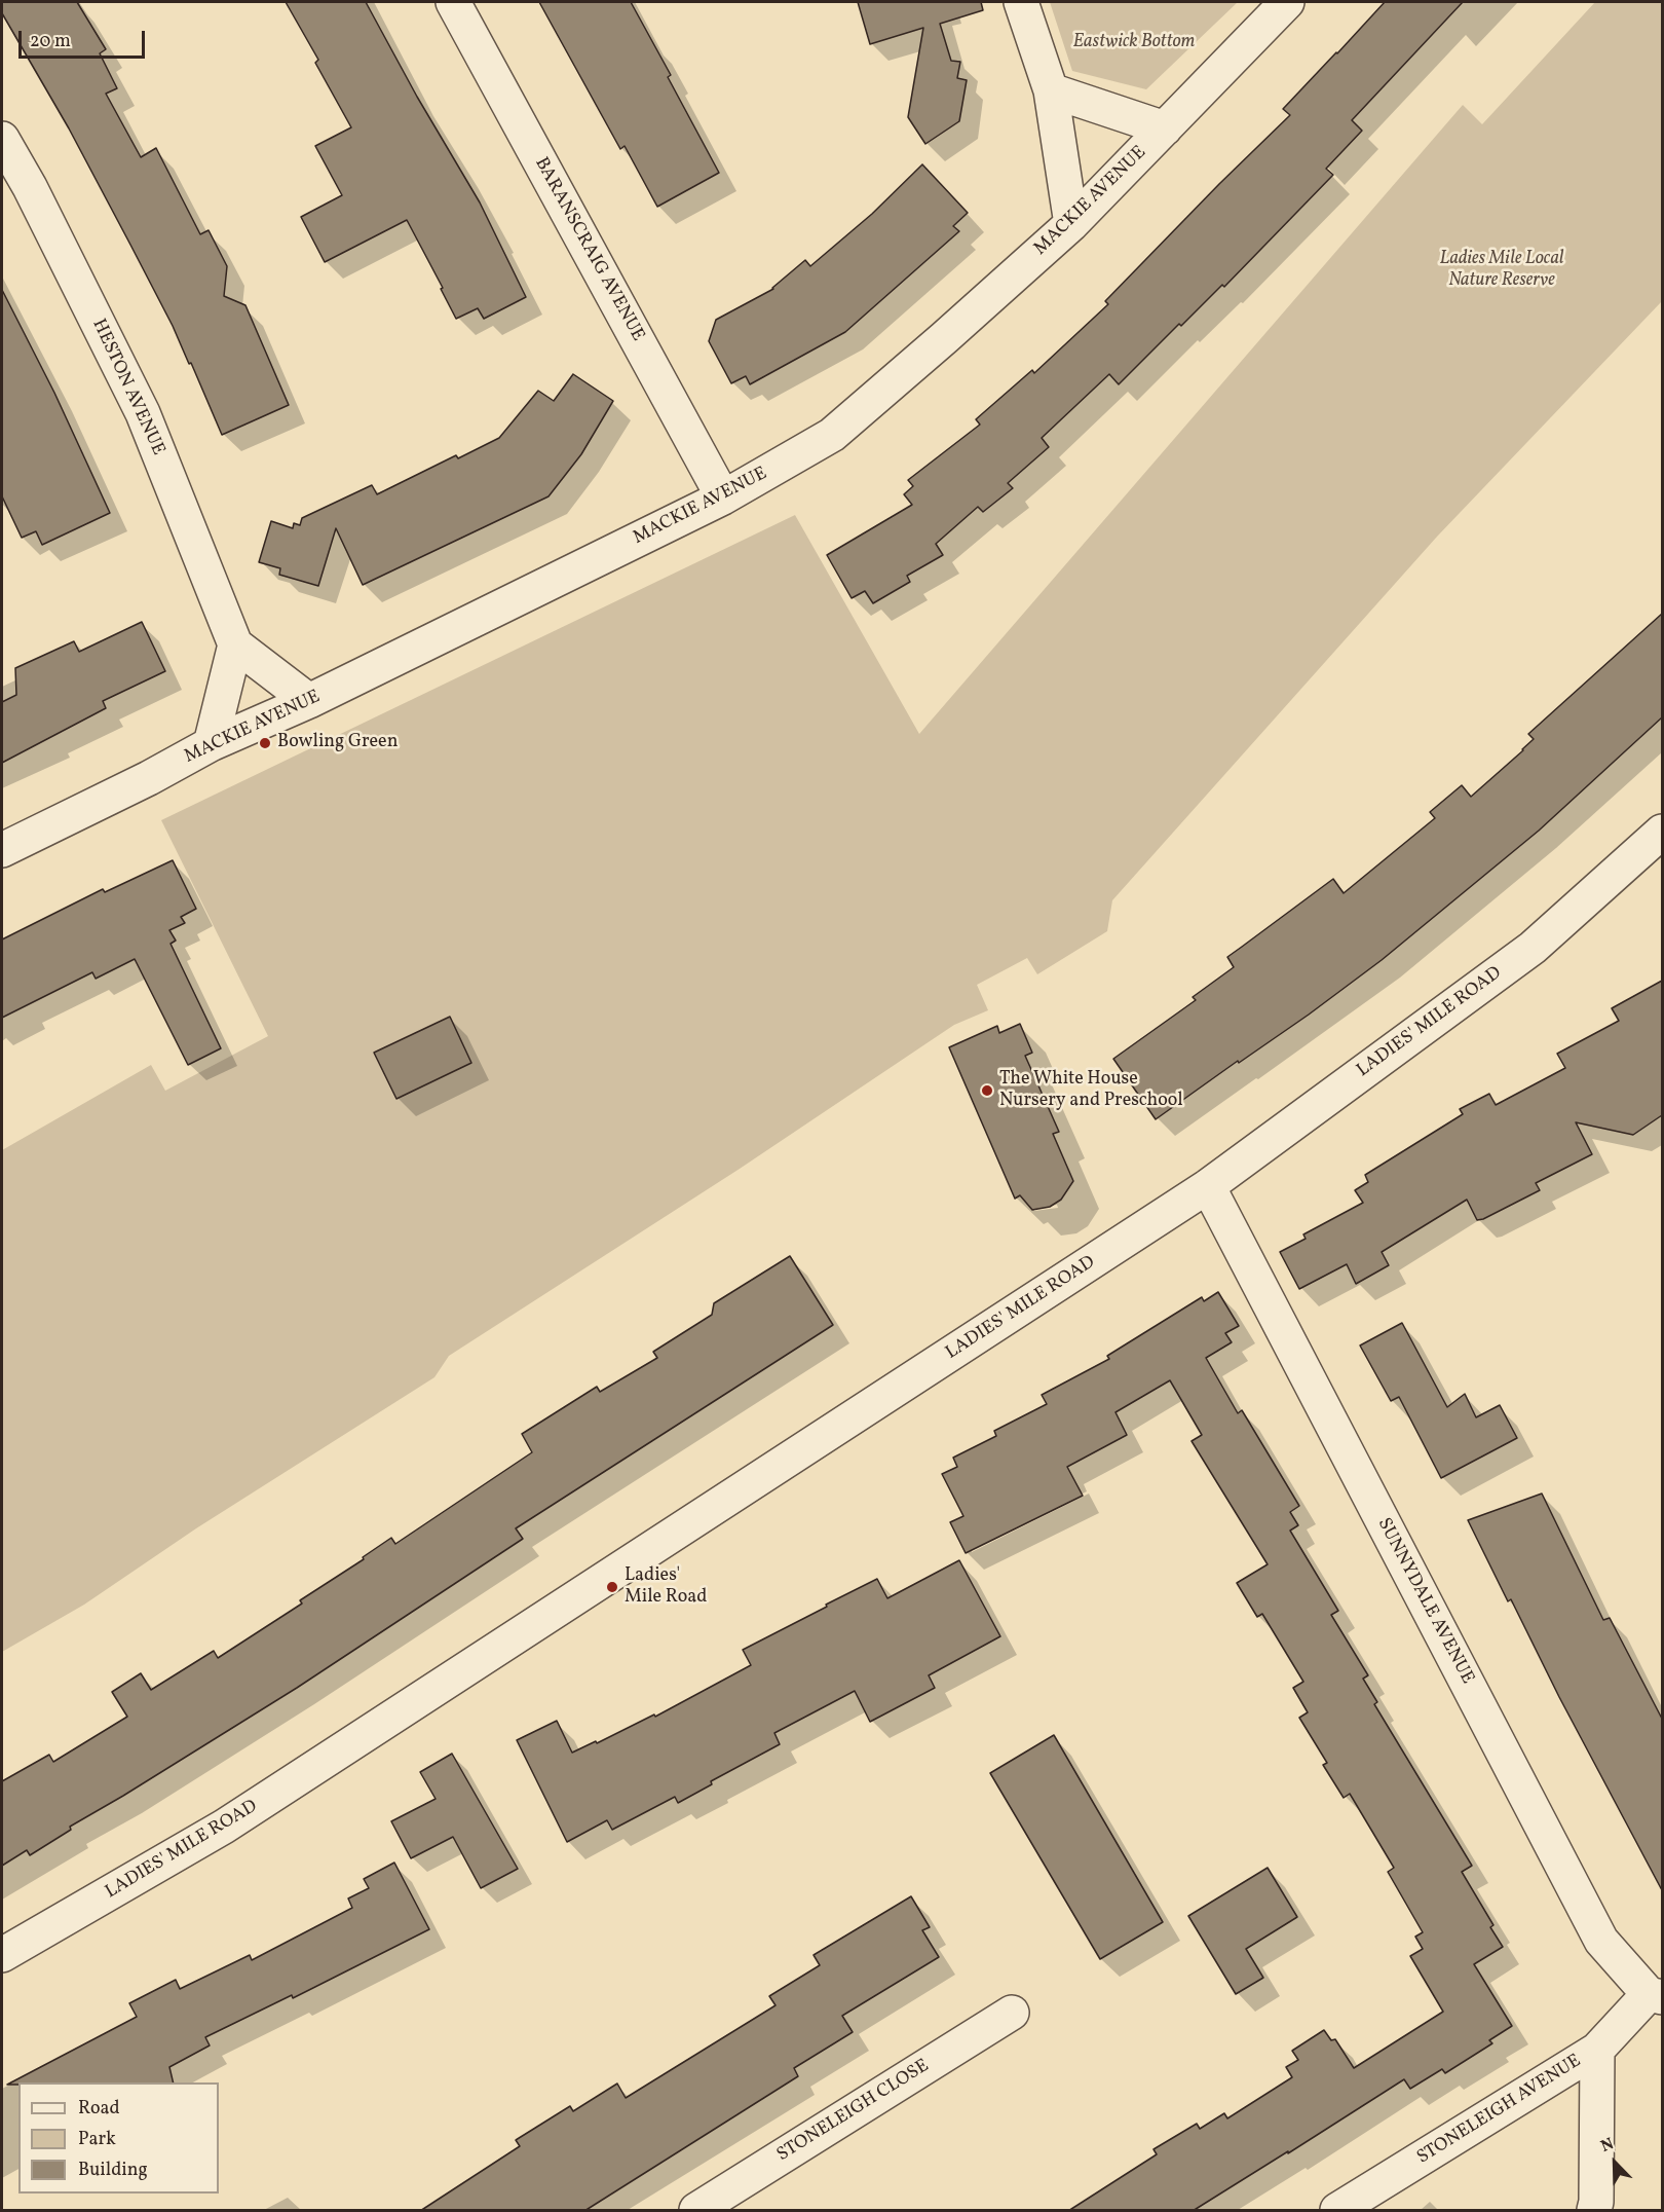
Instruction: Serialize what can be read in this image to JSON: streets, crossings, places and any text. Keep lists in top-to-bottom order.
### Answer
{
  "streets": {
    "street": [
      "MACKIE AVENUE",
      "BARANSCRAIG AVENUE",
      "HESTON AVENUE",
      "LADIES' MILE ROAD",
      "SUNNYDALE AVENUE",
      "STONELEIGH AVENUE",
      "STONELEIGH CLOSE"
    ]
  },
  "crossings": [
    ["MACKIE AVENUE", "BARANSCRAIG AVENUE"],
    ["LADIES' MILE ROAD", "SUNNYDALE AVENUE"],
    ["SUNNYDALE AVENUE", "STONELEIGH AVENUE"]
  ],
  "parks": ["Eastwick Bottom", "Ladies Mile Local Nature Reserve"],
  "places": ["Bowling Green", "The White House Nursery and Preschool", "Ladies' Mile Road"],
  "legend": ["Road", "Park", "Building"],
  "scale_bar": "20 m",
  "north": "top left"
}
